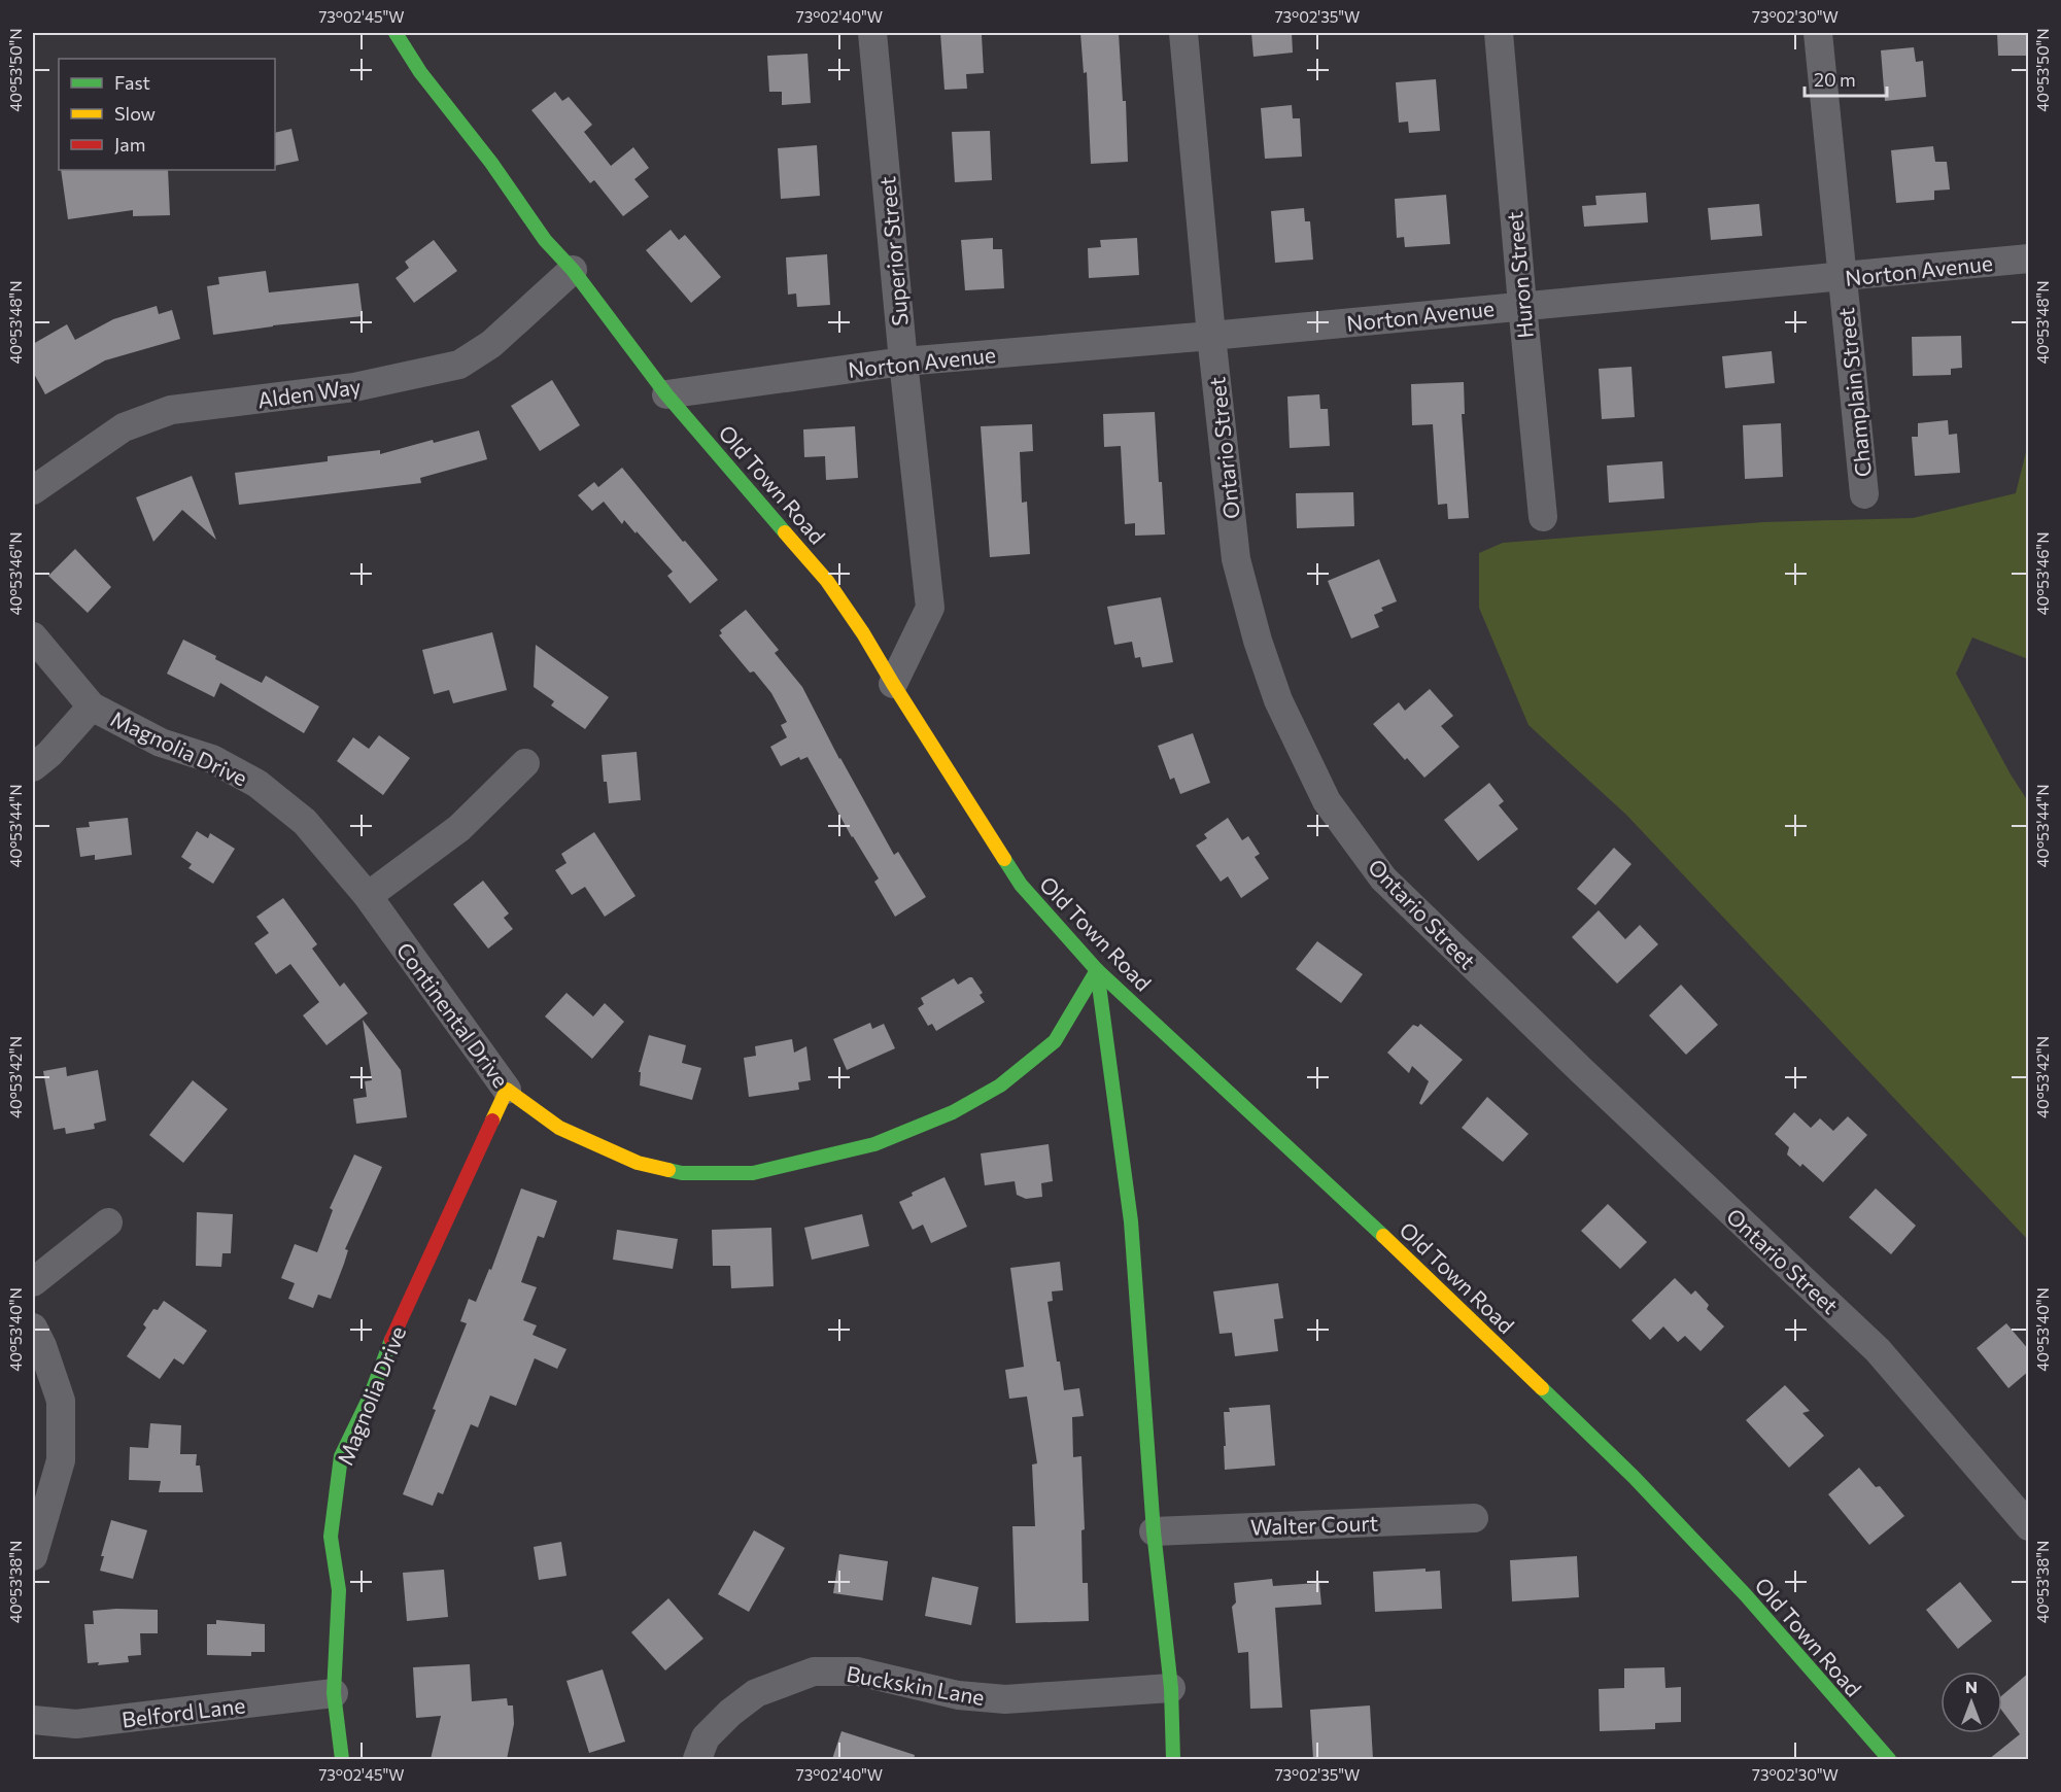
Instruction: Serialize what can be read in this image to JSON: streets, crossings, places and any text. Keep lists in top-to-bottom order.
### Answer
{
  "streets": {
    "main road": ["Old Town Road", "Magnolia Drive", "Continental Drive"],
    "street": [
      "Superior Street",
      "Norton Avenue",
      "Huron Street",
      "Alden Way",
      "Champlain Street",
      "Ontario Street",
      "Walter Court",
      "Buckskin Lane",
      "Belford Lane"
    ]
  },
  "crossings": [
    ["Superior Street", "Norton Avenue"],
    ["Superior Street", "Old Town Road"],
    ["Norton Avenue", "Huron Street"],
    ["Norton Avenue", "Champlain Street"],
    ["Norton Avenue", "Ontario Street"],
    ["Norton Avenue", "Old Town Road"],
    ["Alden Way", "Old Town Road"],
    ["Old Town Road", "Continental Drive"],
    ["Magnolia Drive", "Continental Drive"],
    ["Magnolia Drive", "Belford Lane"]
  ],
  "legend": ["Fast", "Slow", "Jam"],
  "scale_bar": "20 m",
  "north": "top",
  "coordinates": [
    "73°02'45\"W",
    "73°02'40\"W",
    "73°02'35\"W",
    "73°02'30\"W",
    "40°53'50\"N",
    "40°53'48\"N",
    "40°53'46\"N",
    "40°53'44\"N",
    "40°53'42\"N",
    "40°53'40\"N",
    "40°53'38\"N"
  ]
}
